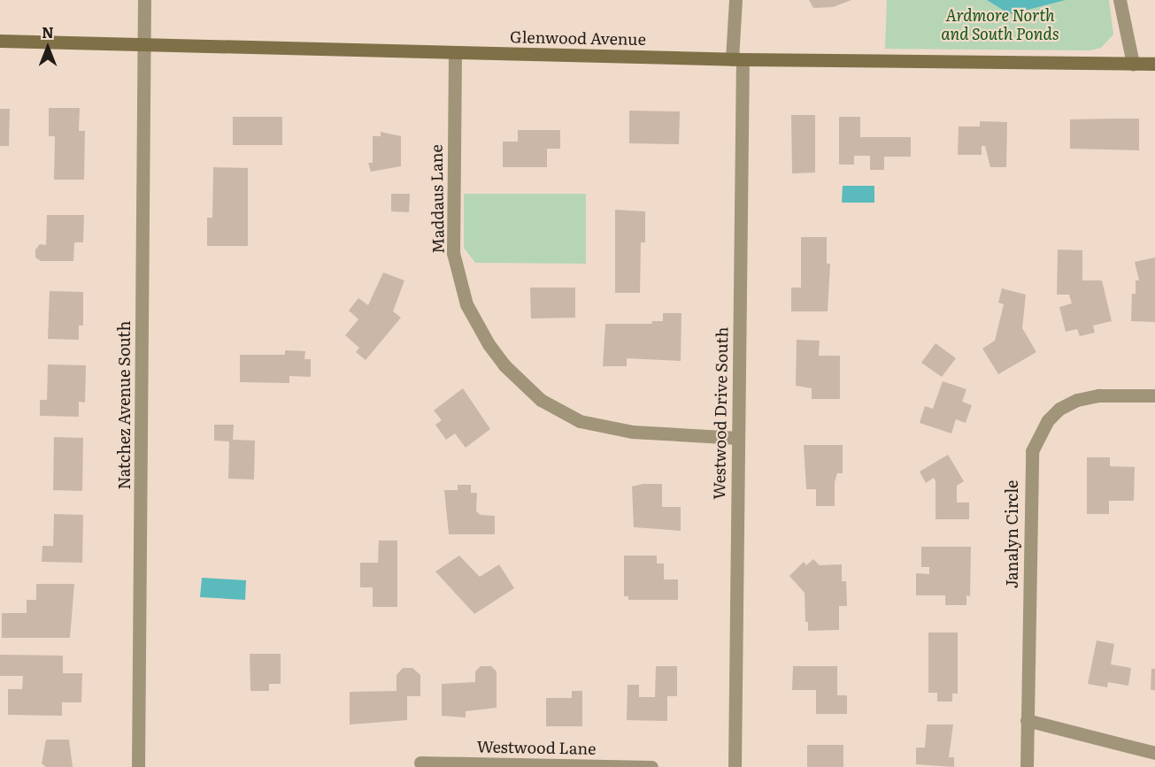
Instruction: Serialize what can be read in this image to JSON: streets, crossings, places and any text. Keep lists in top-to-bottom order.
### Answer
{
  "streets": {
    "street": [
      "Glenwood Avenue",
      "Maddaus Lane",
      "Natchez Avenue South",
      "Westwood Drive South",
      "Janalyn Circle",
      "Westwood Lane"
    ]
  },
  "crossings": [
    ["Glenwood Avenue", "Maddaus Lane"],
    ["Glenwood Avenue", "Natchez Avenue South"],
    ["Glenwood Avenue", "Westwood Drive South"],
    ["Maddaus Lane", "Westwood Drive South"]
  ],
  "parks": ["Ardmore North and South Ponds"],
  "north": "top"
}
